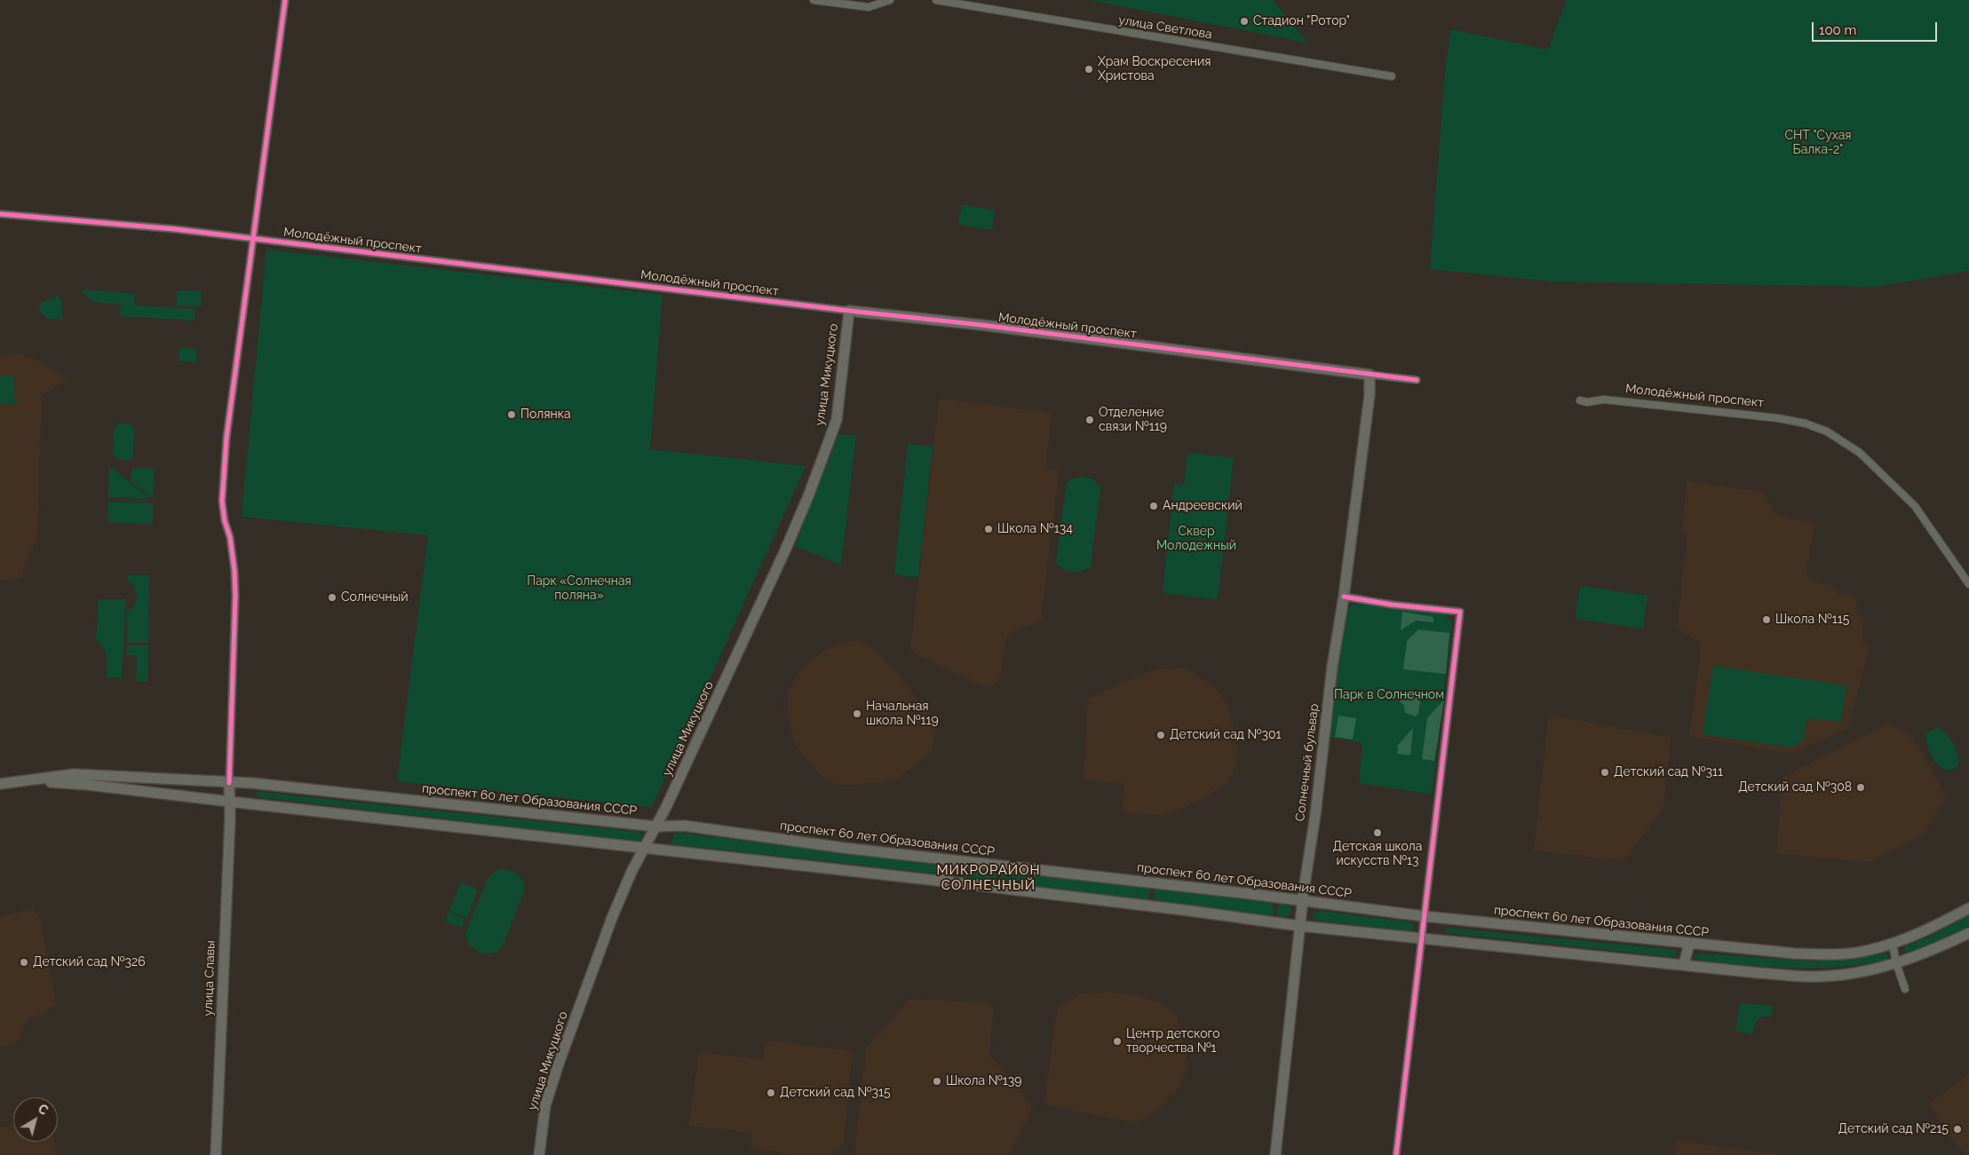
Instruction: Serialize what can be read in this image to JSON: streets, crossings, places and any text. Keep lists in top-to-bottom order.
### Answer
{
  "streets": {
    "main road": [
      "Молодёжный проспект",
      "улица Микуцкого",
      "Солнечный бульвар",
      "проспект 60 лет Образования СССР",
      "улица Славы"
    ],
    "street": ["улица Светлова"]
  },
  "crossings": [
    ["Молодёжный проспект", "улица Микуцкого"],
    ["Молодёжный проспект", "Солнечный бульвар"],
    ["улица Микуцкого", "проспект 60 лет Образования СССР"],
    ["Солнечный бульвар", "проспект 60 лет Образования СССР"],
    ["проспект 60 лет Образования СССР", "улица Славы"]
  ],
  "districts": ["МИКРОРАЙОН СОЛНЕЧНЫЙ"],
  "parks": [
    "СНТ \"Сухая Балка-2\"",
    "Сквер Молодежный",
    "Парк «Солнечная поляна»",
    "Парк в Солнечном"
  ],
  "places": [
    "Стадион \"Ротор\"",
    "Храм Воскресения Христова",
    "Полянка",
    "Отделение связи №119",
    "Андреевский",
    "Школа №134",
    "Солнечный",
    "Школа №115",
    "Начальная школа №119",
    "Детский сад №301",
    "Детский сад №311",
    "Детский сад №308",
    "Детская школа искусств №13",
    "Детский сад №326",
    "Центр детского творчества №1",
    "Школа №139",
    "Детский сад №315",
    "Детский сад №215"
  ],
  "scale_bar": "100 m",
  "north": "top right"
}
